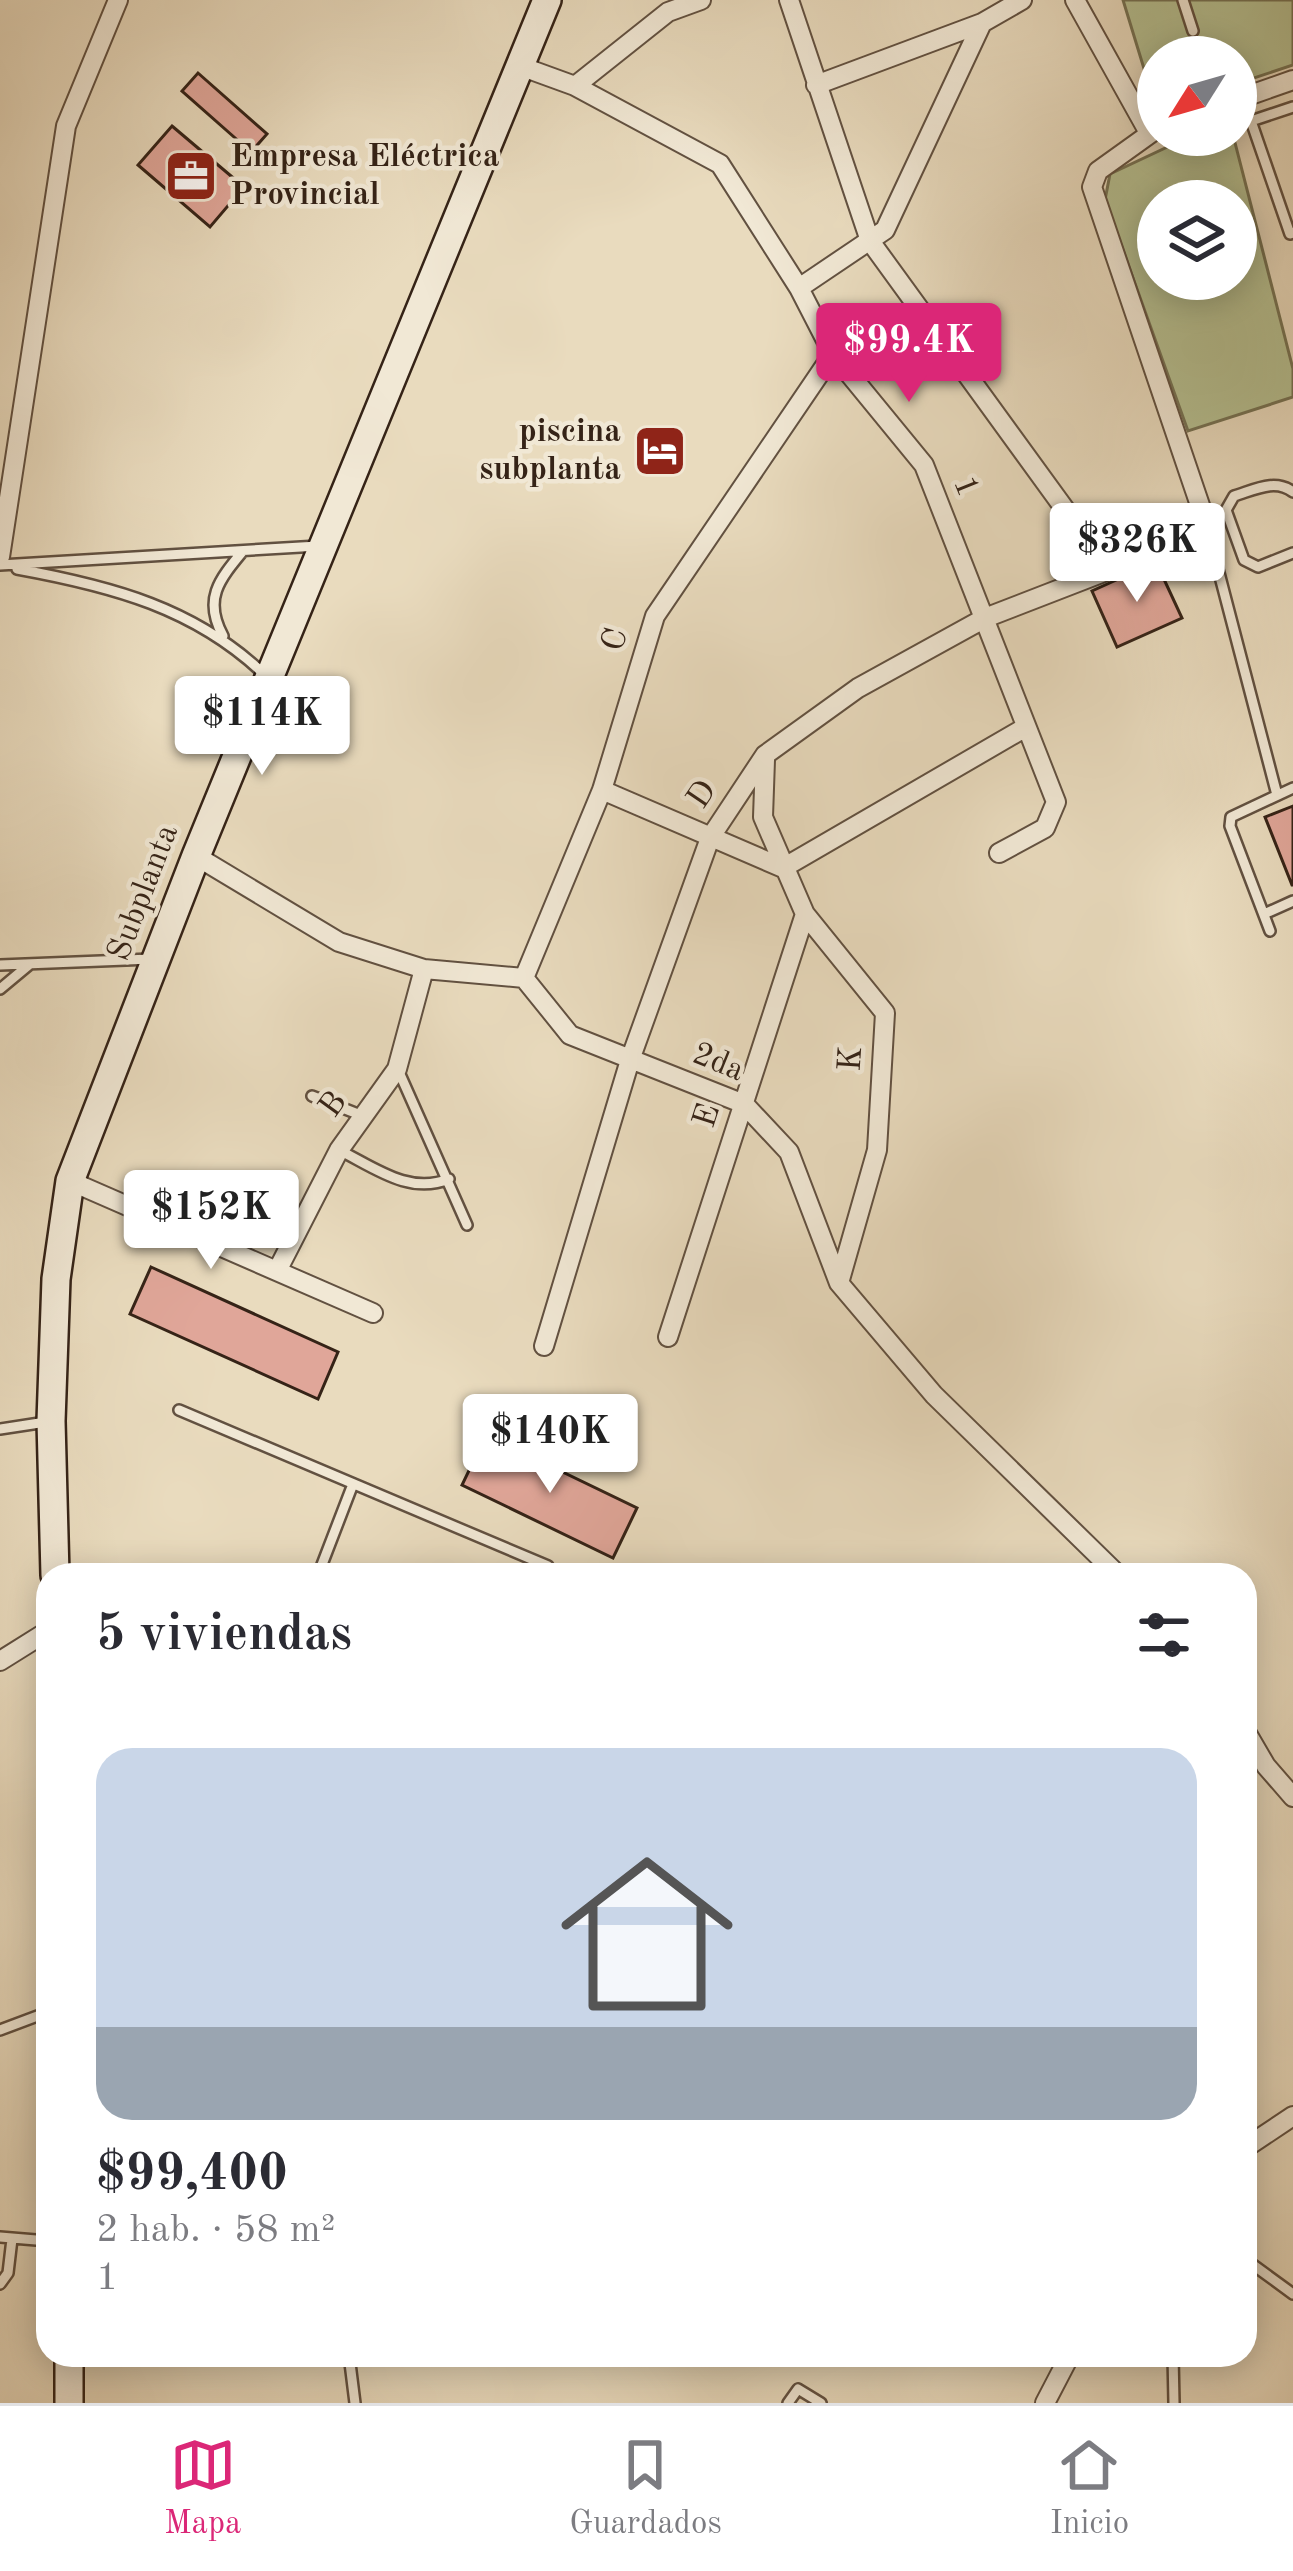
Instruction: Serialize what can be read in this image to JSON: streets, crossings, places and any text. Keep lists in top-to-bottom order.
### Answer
{
  "streets": {
    "street": [
      "1",
      "C",
      "D",
      "Subplanta",
      "K",
      "2da",
      "B",
      "E"
    ]
  },
  "crossings": [
    ["1", "C"],
    ["1", "D"],
    ["1", "Subplanta"],
    ["C", "2da"],
    ["D", "K"],
    ["D", "2da"],
    ["K", "2da"],
    ["K", "E"],
    ["2da", "E"]
  ],
  "places": {
    "office": ["Empresa Eléctrica Provincial"],
    "hotel": ["piscina subplanta"]
  },
  "north": "bottom left",
  "page": {
    "price": [
      "$99.4K",
      "$326K",
      "$114K",
      "$152K",
      "$140K"
    ],
    "heading": "5 viviendas",
    "list": [
      {
        "name": "$99,400",
        "note": "2 hab. · 58 m² · 1"
      }
    ],
    "tabs": ["Mapa", "Guardados", "Inicio"]
  }
}
